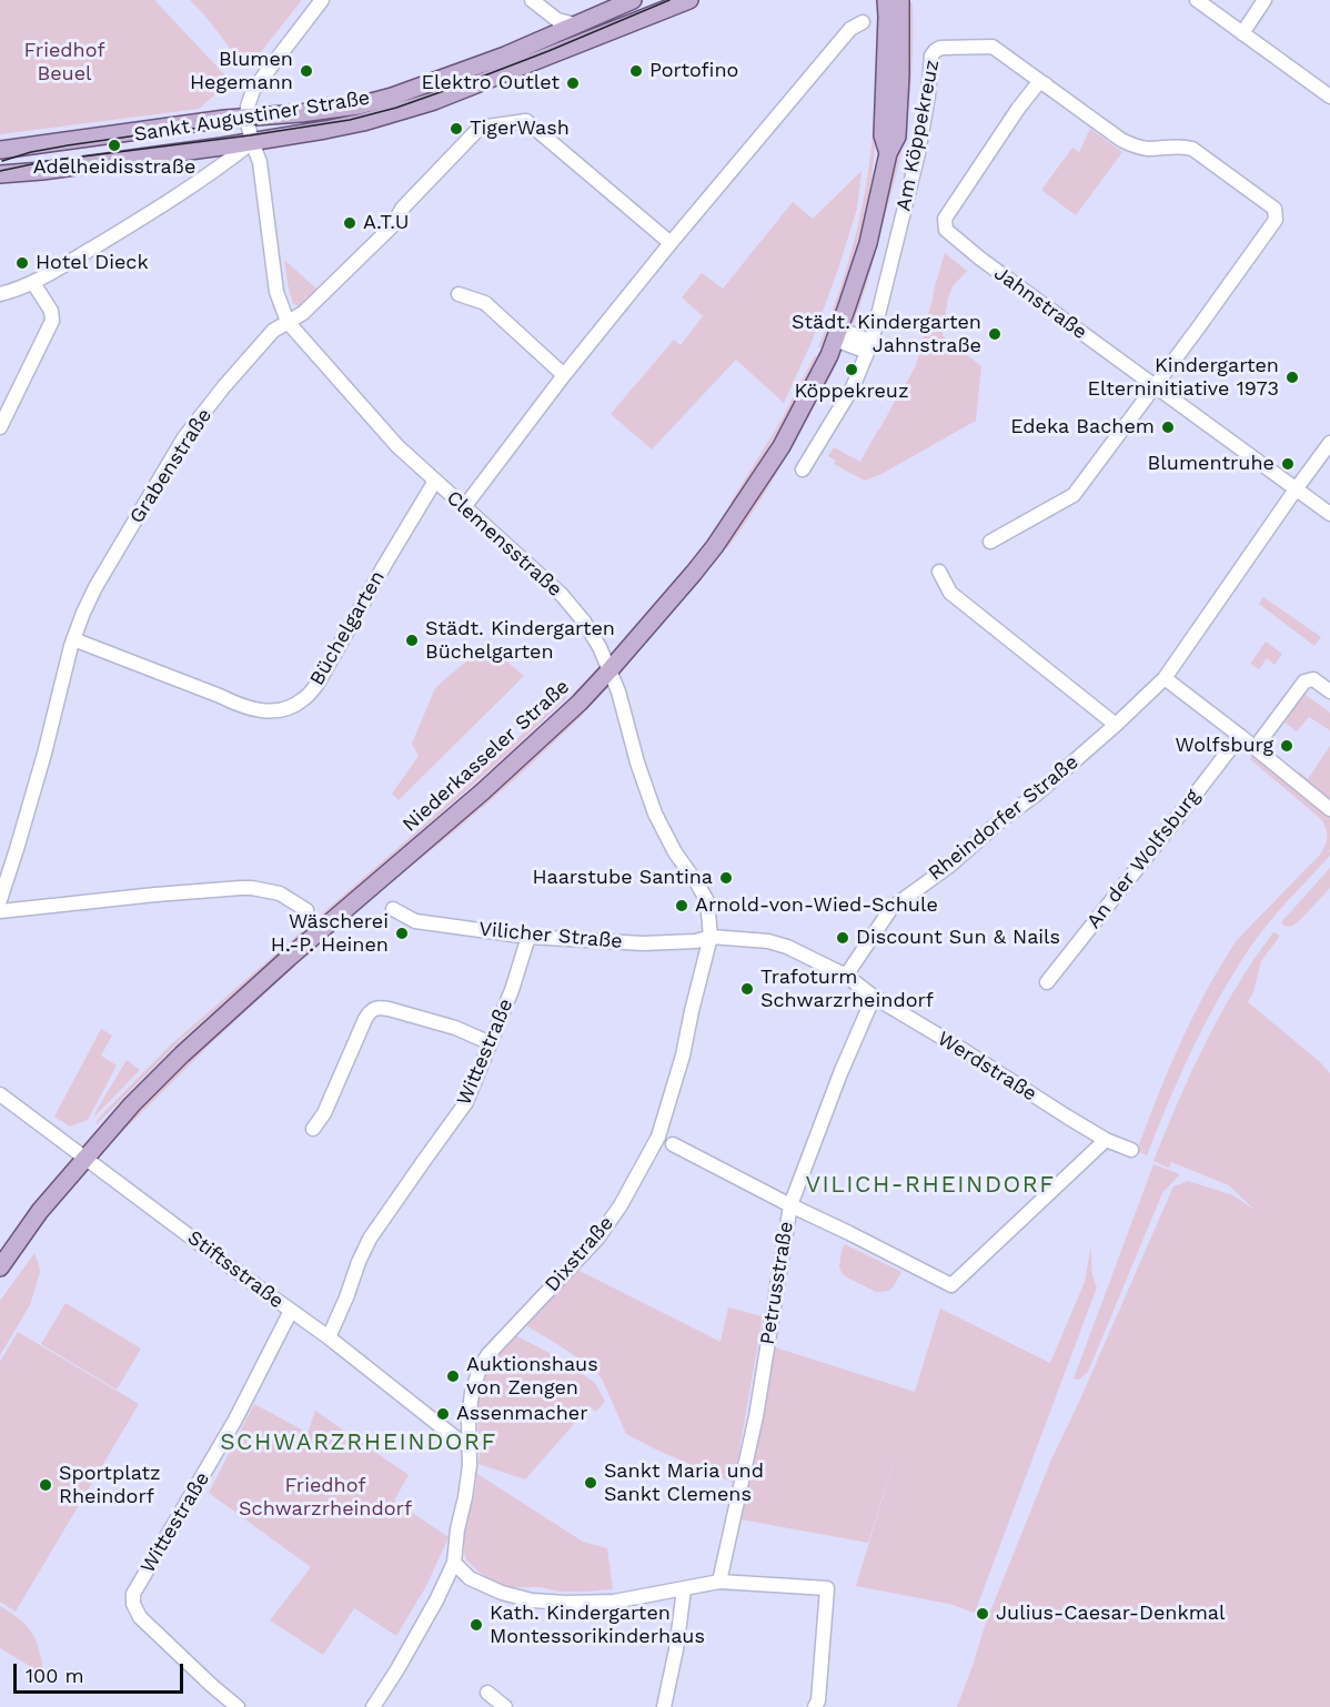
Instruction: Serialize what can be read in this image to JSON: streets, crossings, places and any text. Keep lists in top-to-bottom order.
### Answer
{
  "streets": {
    "main road": ["Sankt Augustiner Straße", "Niederkasseler Straße"],
    "street": [
      "Am Köppekreuz",
      "Jahnstraße",
      "Grabenstraße",
      "Clemensstraße",
      "Büchelgarten",
      "Rheindorfer Straße",
      "An der Wolfsburg",
      "Vilicher Straße",
      "Wittestraße",
      "Werdstraße",
      "Dixstraße",
      "Stiftsstraße",
      "Petrusstraße"
    ]
  },
  "crossings": [
    ["Sankt Augustiner Straße", "Clemensstraße"],
    ["Am Köppekreuz", "Jahnstraße"],
    ["Jahnstraße", "Rheindorfer Straße"],
    ["Grabenstraße", "Clemensstraße"],
    ["Grabenstraße", "Büchelgarten"],
    ["Clemensstraße", "Büchelgarten"],
    ["Clemensstraße", "Niederkasseler Straße"],
    ["Clemensstraße", "Vilicher Straße"],
    ["Clemensstraße", "Dixstraße"],
    ["Niederkasseler Straße", "Stiftsstraße"],
    ["Rheindorfer Straße", "Werdstraße"],
    ["Vilicher Straße", "Wittestraße"],
    ["Vilicher Straße", "Dixstraße"],
    ["Wittestraße", "Stiftsstraße"],
    ["Werdstraße", "Petrusstraße"],
    ["Dixstraße", "Stiftsstraße"]
  ],
  "districts": ["VILICH-RHEINDORF", "SCHWARZRHEINDORF"],
  "parks": ["Friedhof Beuel", "Friedhof Schwarzrheindorf"],
  "places": [
    "Blumen Hegemann",
    "Portofino",
    "Elektro Outlet",
    "TigerWash",
    "Adelheidisstraße",
    "A.T.U",
    "Hotel Dieck",
    "Städt. Kindergarten Jahnstraße",
    "Köppekreuz",
    "Kindergarten Elterninitiative 1973",
    "Edeka Bachem",
    "Blumentruhe",
    "Städt. Kindergarten Büchelgarten",
    "Wolfsburg",
    "Haarstube Santina",
    "Arnold-von-Wied-Schule",
    "Wäscherei H.-P. Heinen",
    "Discount Sun & Nails",
    "Trafoturm Schwarzrheindorf",
    "Auktionshaus von Zengen",
    "Assenmacher",
    "Sankt Maria und Sankt Clemens",
    "Sportplatz Rheindorf",
    "Julius-Caesar-Denkmal",
    "Kath. Kindergarten Montessorikinderhaus"
  ],
  "scale_bar": "100 m"
}
